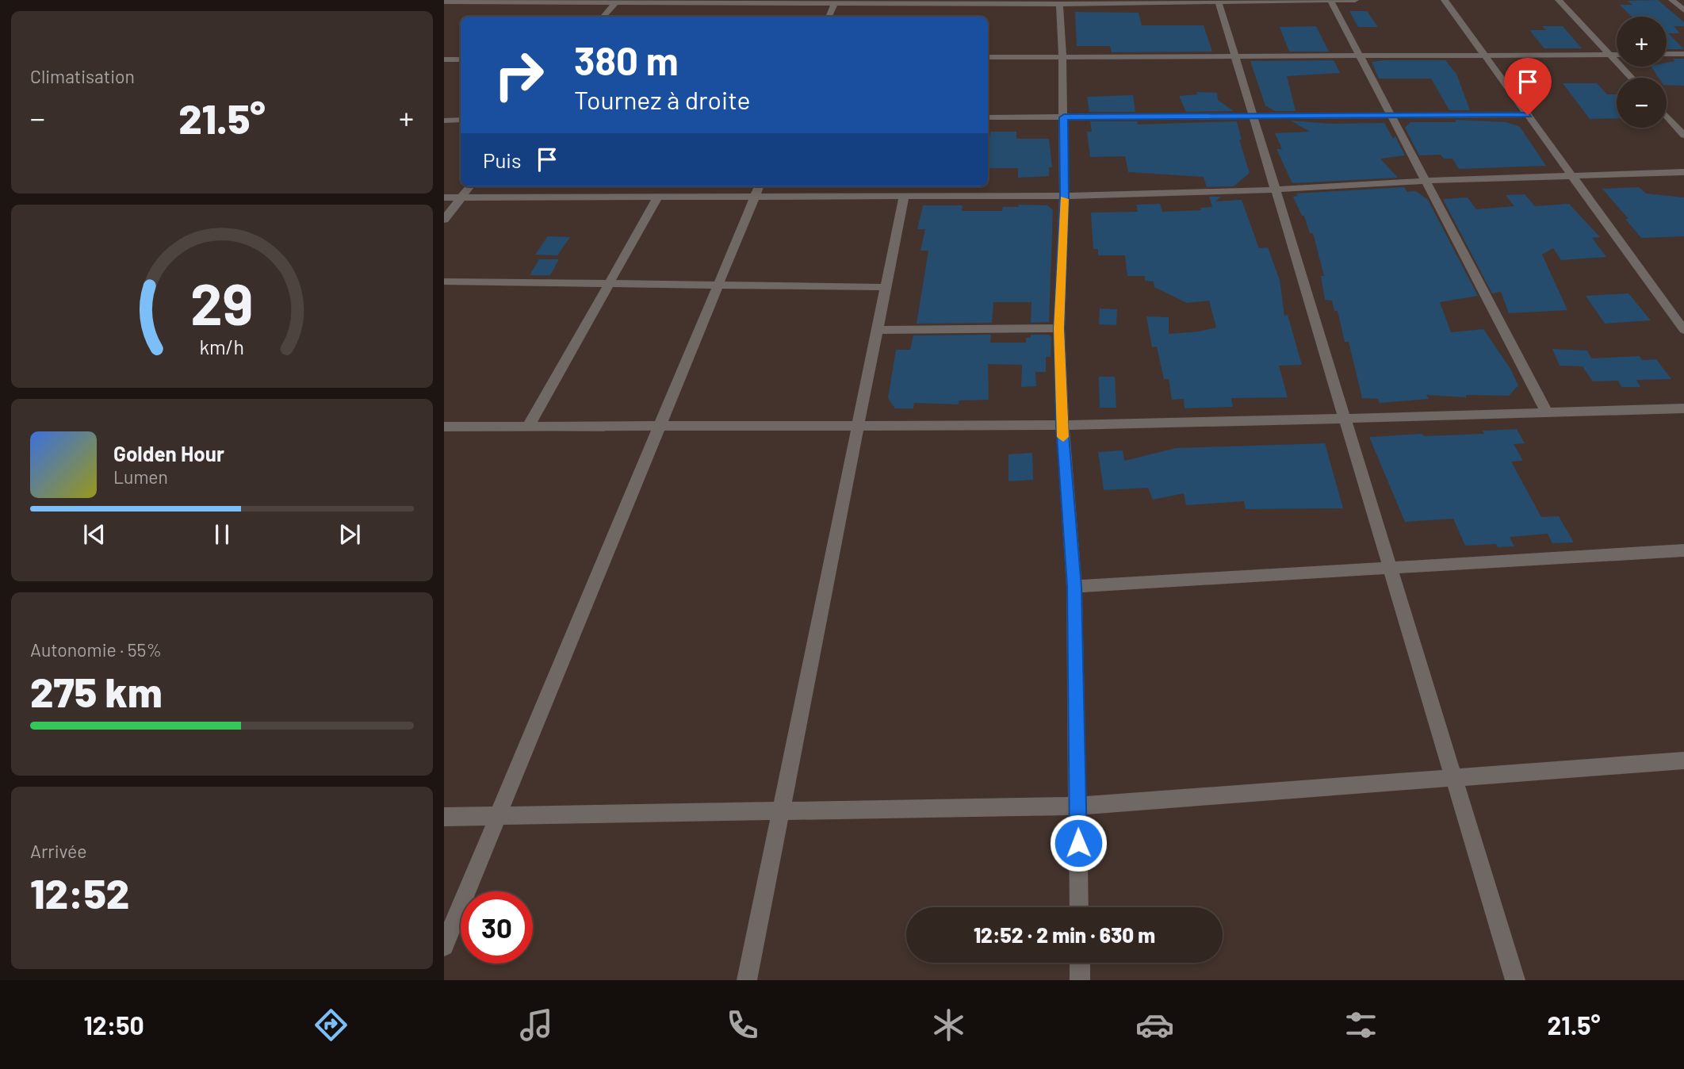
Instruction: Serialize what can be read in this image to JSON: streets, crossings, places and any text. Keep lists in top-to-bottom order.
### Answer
{
  "page": {
    "tile": [
      "Climatisation",
      ["Autonomie · 55%", "275 km"],
      ["Arrivée", "12:52"]
    ],
    "map_buttons": ["+", "−"],
    "turn": ["380 m", "Tournez à droite"],
    "heat": ["−", "21.5°", "+"],
    "then": "Puis",
    "song": ["Golden Hour", "Lumen"],
    "limit": "30",
    "trip": "12:52 · 2 min · 630 m",
    "tabs": ["12:50", "21.5°"],
    "gauge": ["29", "km/h"]
  }
}
